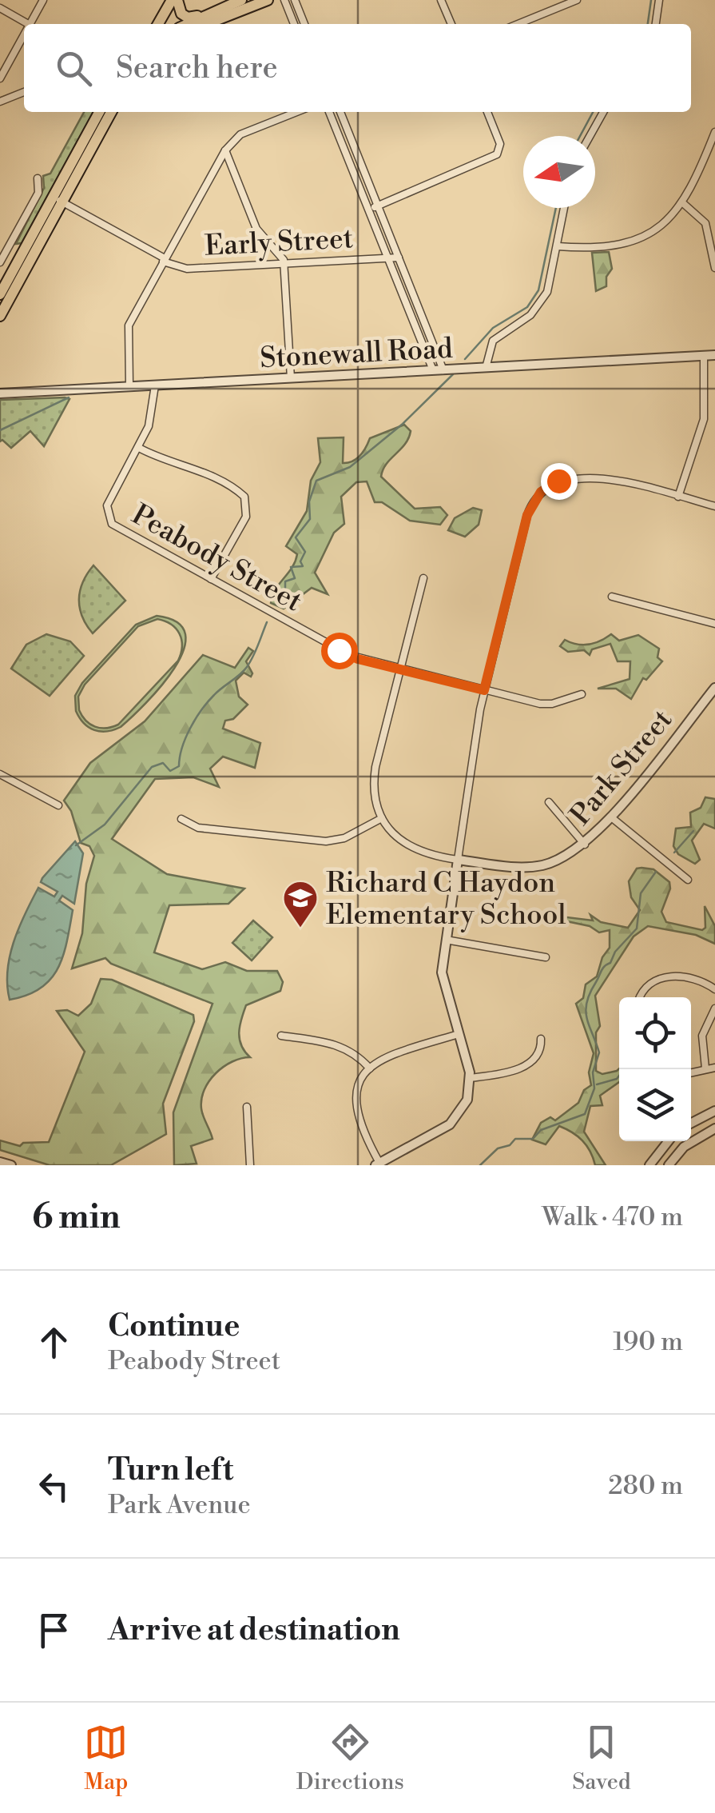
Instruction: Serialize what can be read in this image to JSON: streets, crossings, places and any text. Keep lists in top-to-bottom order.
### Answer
{
  "streets": {
    "street": [
      "Early Street",
      "Stonewall Road",
      "Peabody Street",
      "Park Street"
    ]
  },
  "crossings": [
    ["Stonewall Road", "Peabody Street"]
  ],
  "places": {
    "school or university": ["Richard C Haydon Elementary School"]
  },
  "north": "left",
  "page": {
    "search": "Search here",
    "heading": ["6 min", "Walk · 470 m"],
    "list": [
      ["Continue", "Peabody Street", "190 m"],
      ["Turn left", "Park Avenue", "280 m"],
      "Arrive at destination"
    ],
    "nav": ["Map", "Directions", "Saved"]
  }
}
